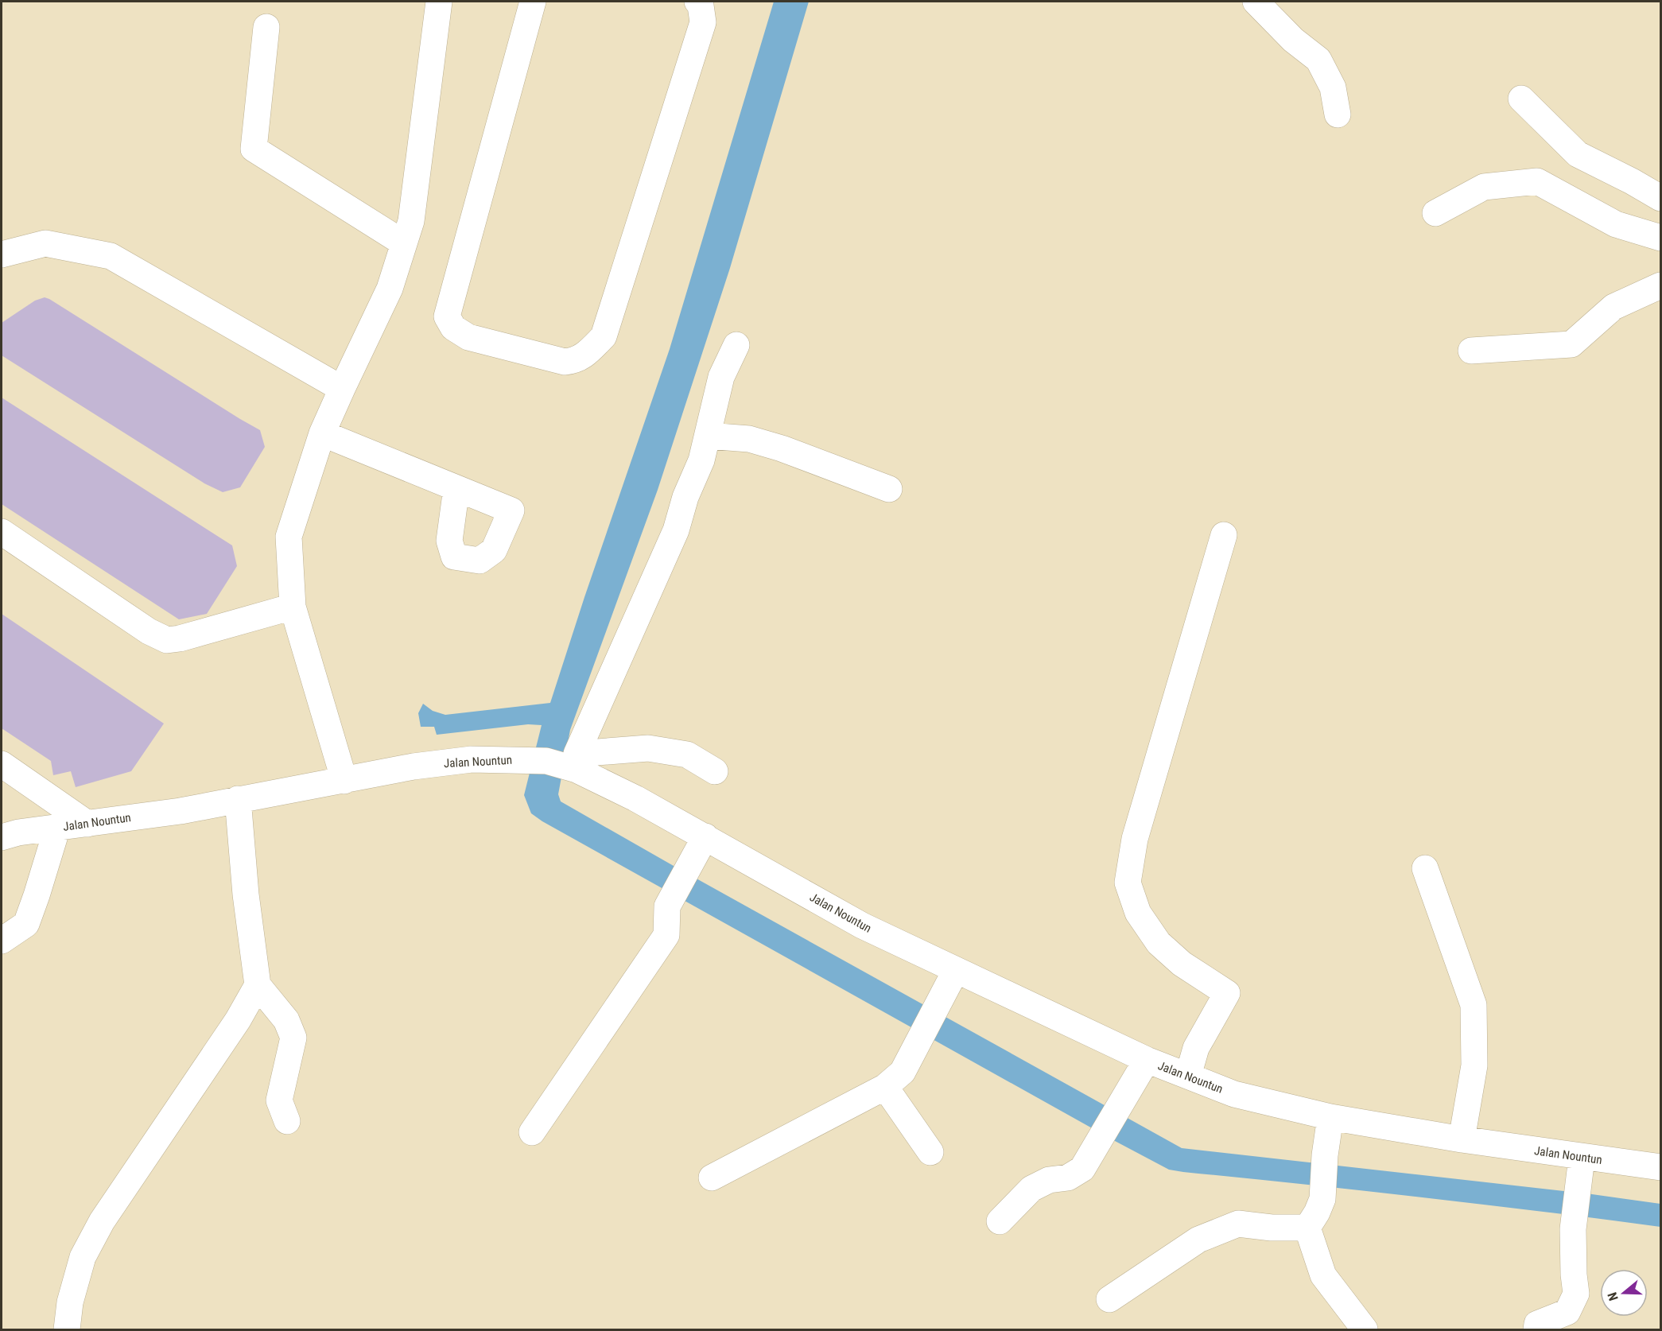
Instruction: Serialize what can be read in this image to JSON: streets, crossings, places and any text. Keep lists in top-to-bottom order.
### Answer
{
  "streets": {
    "street": ["Jalan Nountun"]
  },
  "north": "left"
}
